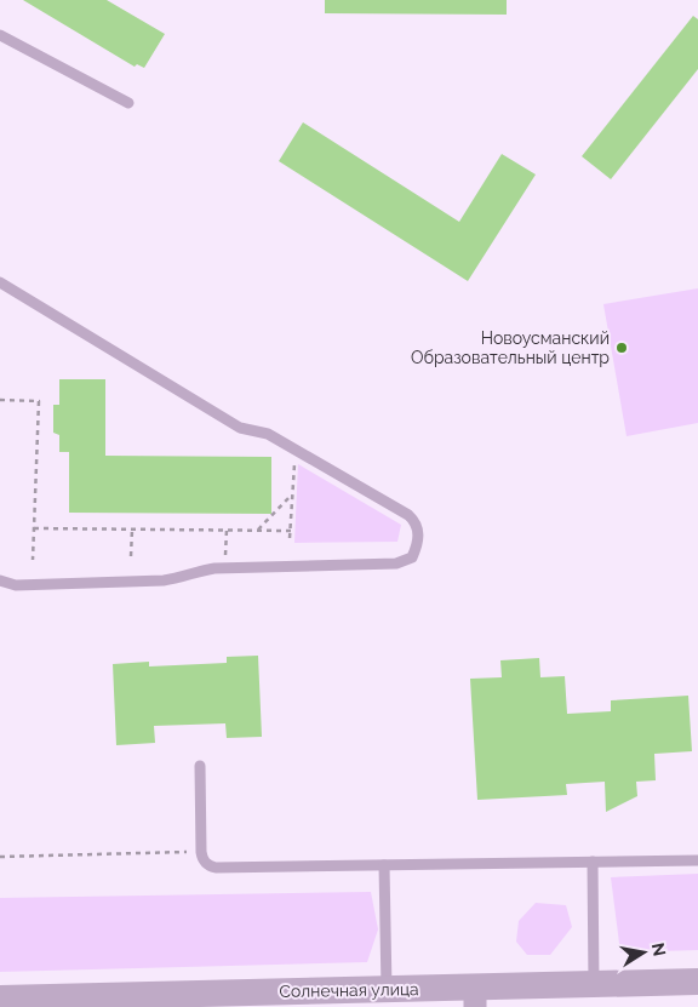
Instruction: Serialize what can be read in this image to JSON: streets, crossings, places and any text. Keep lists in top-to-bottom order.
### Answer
{
  "streets": {
    "street": ["Солнечная улица"]
  },
  "places": ["Новоусманский Образовательный центр"],
  "north": "right"
}
